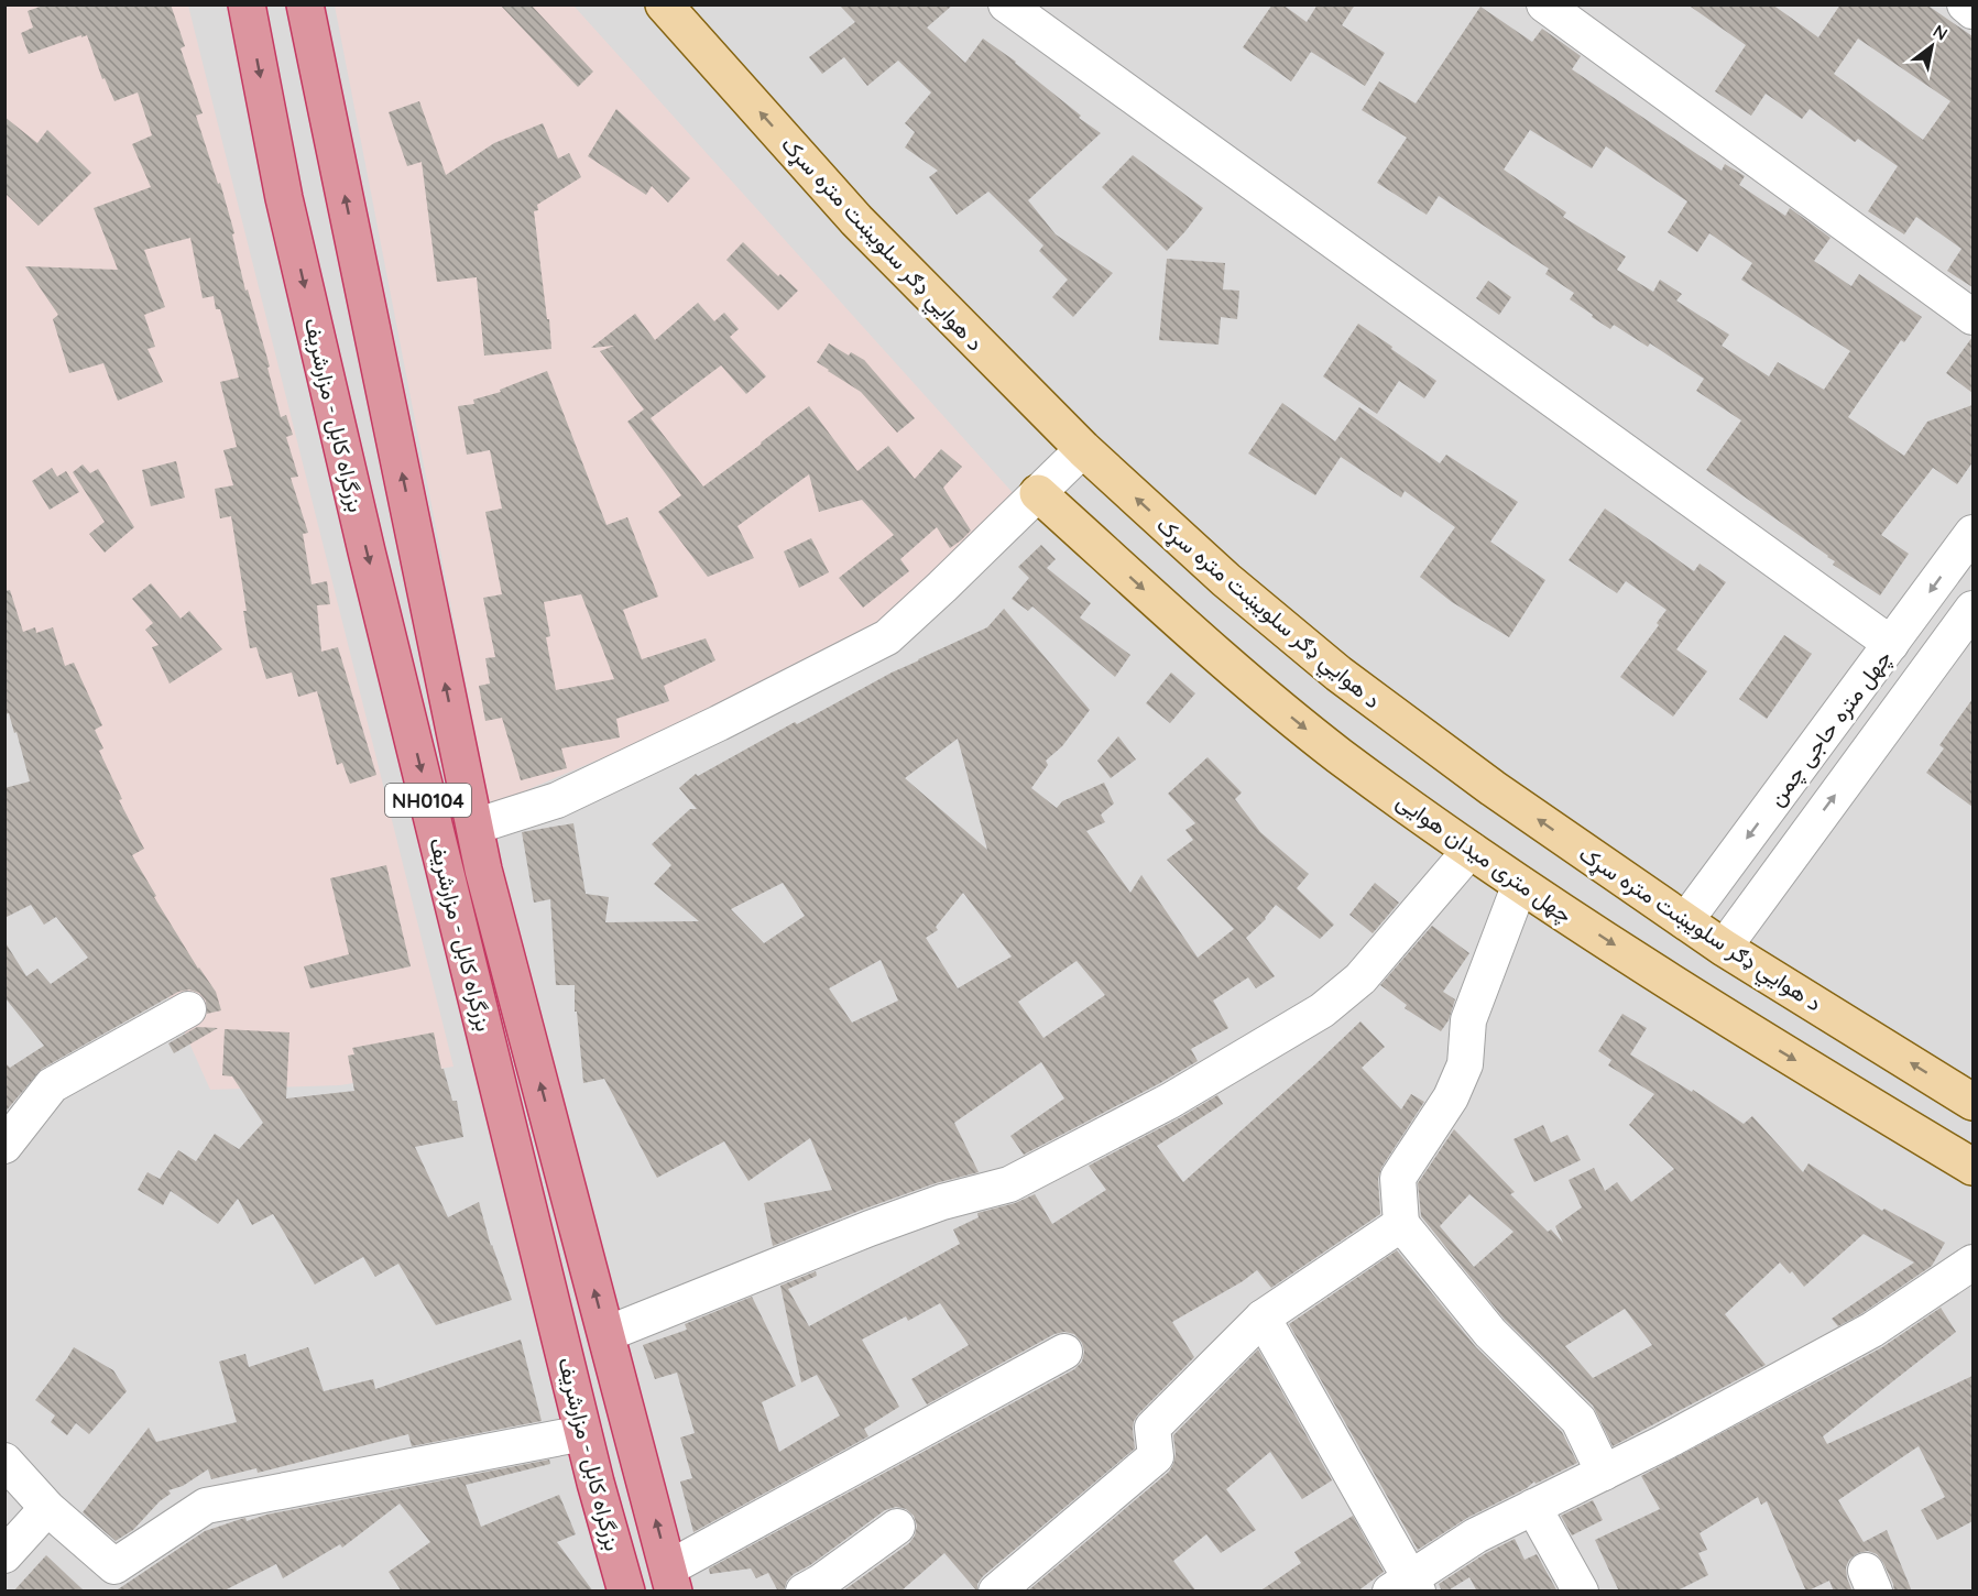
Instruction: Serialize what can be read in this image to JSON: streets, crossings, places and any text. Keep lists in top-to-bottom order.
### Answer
{
  "streets": {
    "highway": ["بزرگراه کابل - مزارشریف", "NH0104"],
    "main road": ["د هوايي ډګر سلویښت متره سړک", "چهل متری میدان هوایی"],
    "street": ["چهل متره حاجی چمن"]
  },
  "crossings": [
    ["د هوايي ډګر سلویښت متره سړک", "چهل متره حاجی چمن"]
  ],
  "one_way": ["د هوايي ډګر سلویښت متره سړک", "چهل متری میدان هوایی"],
  "north": "top right"
}
